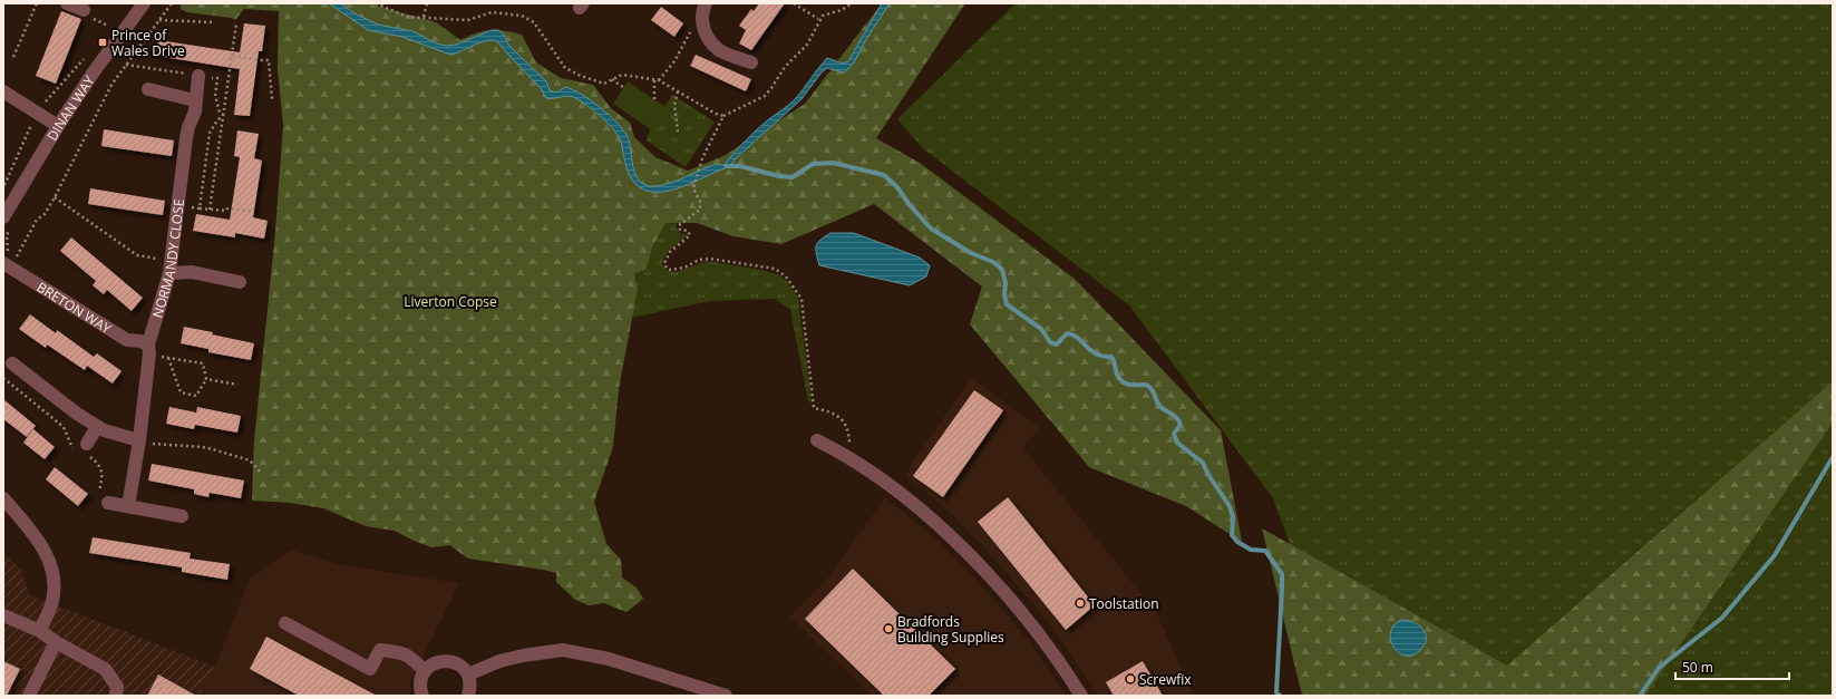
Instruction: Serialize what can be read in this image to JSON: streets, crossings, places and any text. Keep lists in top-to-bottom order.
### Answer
{
  "streets": {
    "street": ["DINAN WAY", "NORMANDY CLOSE", "BRETON WAY"]
  },
  "crossings": [
    ["NORMANDY CLOSE", "BRETON WAY"]
  ],
  "parks": ["Liverton Copse"],
  "places": {
    "transit": ["Prince of Wales Drive"],
    "other": ["Toolstation", "Bradfords Building Supplies", "Screwfix"]
  },
  "scale_bar": "50 m"
}
